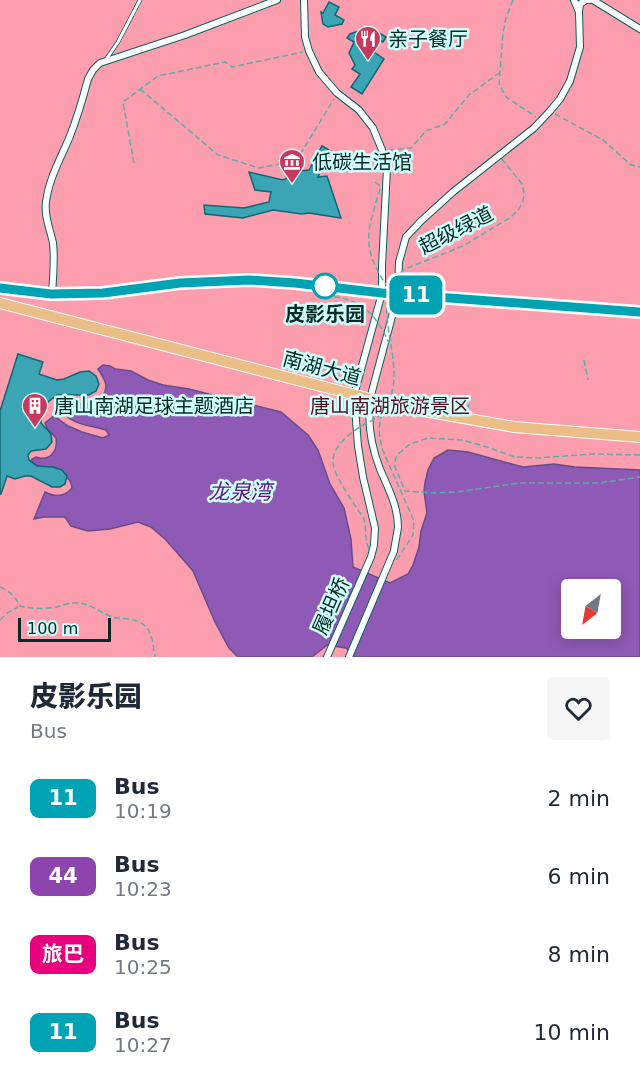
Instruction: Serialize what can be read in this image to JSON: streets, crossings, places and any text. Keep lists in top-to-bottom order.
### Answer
{
  "streets": {
    "highway": ["南湖大道"],
    "street": ["履坦桥"],
    "path": ["超级绿道"]
  },
  "crossings": [
    ["超级绿道", "履坦桥"],
    ["南湖大道", "履坦桥"]
  ],
  "water": ["龙泉湾"],
  "parks": ["唐山南湖旅游景区"],
  "places": {
    "restaurant": ["亲子餐厅"],
    "museum": ["低碳生活馆"],
    "other": ["皮影乐园"],
    "building": ["唐山南湖足球主题酒店"]
  },
  "lines": ["bus line 11"],
  "scale_bar": "100 m",
  "north": "bottom left",
  "page": {
    "on_map": "11",
    "scale": "100 m",
    "heading": ["皮影乐园", "Bus"],
    "list": [
      {
        "mark": "11",
        "name": "Bus",
        "note": "10:19",
        "value": "2 min"
      },
      {
        "mark": "44",
        "name": "Bus",
        "note": "10:23",
        "value": "6 min"
      },
      {
        "mark": "旅巴",
        "name": "Bus",
        "note": "10:25",
        "value": "8 min"
      },
      {
        "mark": "11",
        "name": "Bus",
        "note": "10:27",
        "value": "10 min"
      }
    ]
  }
}
